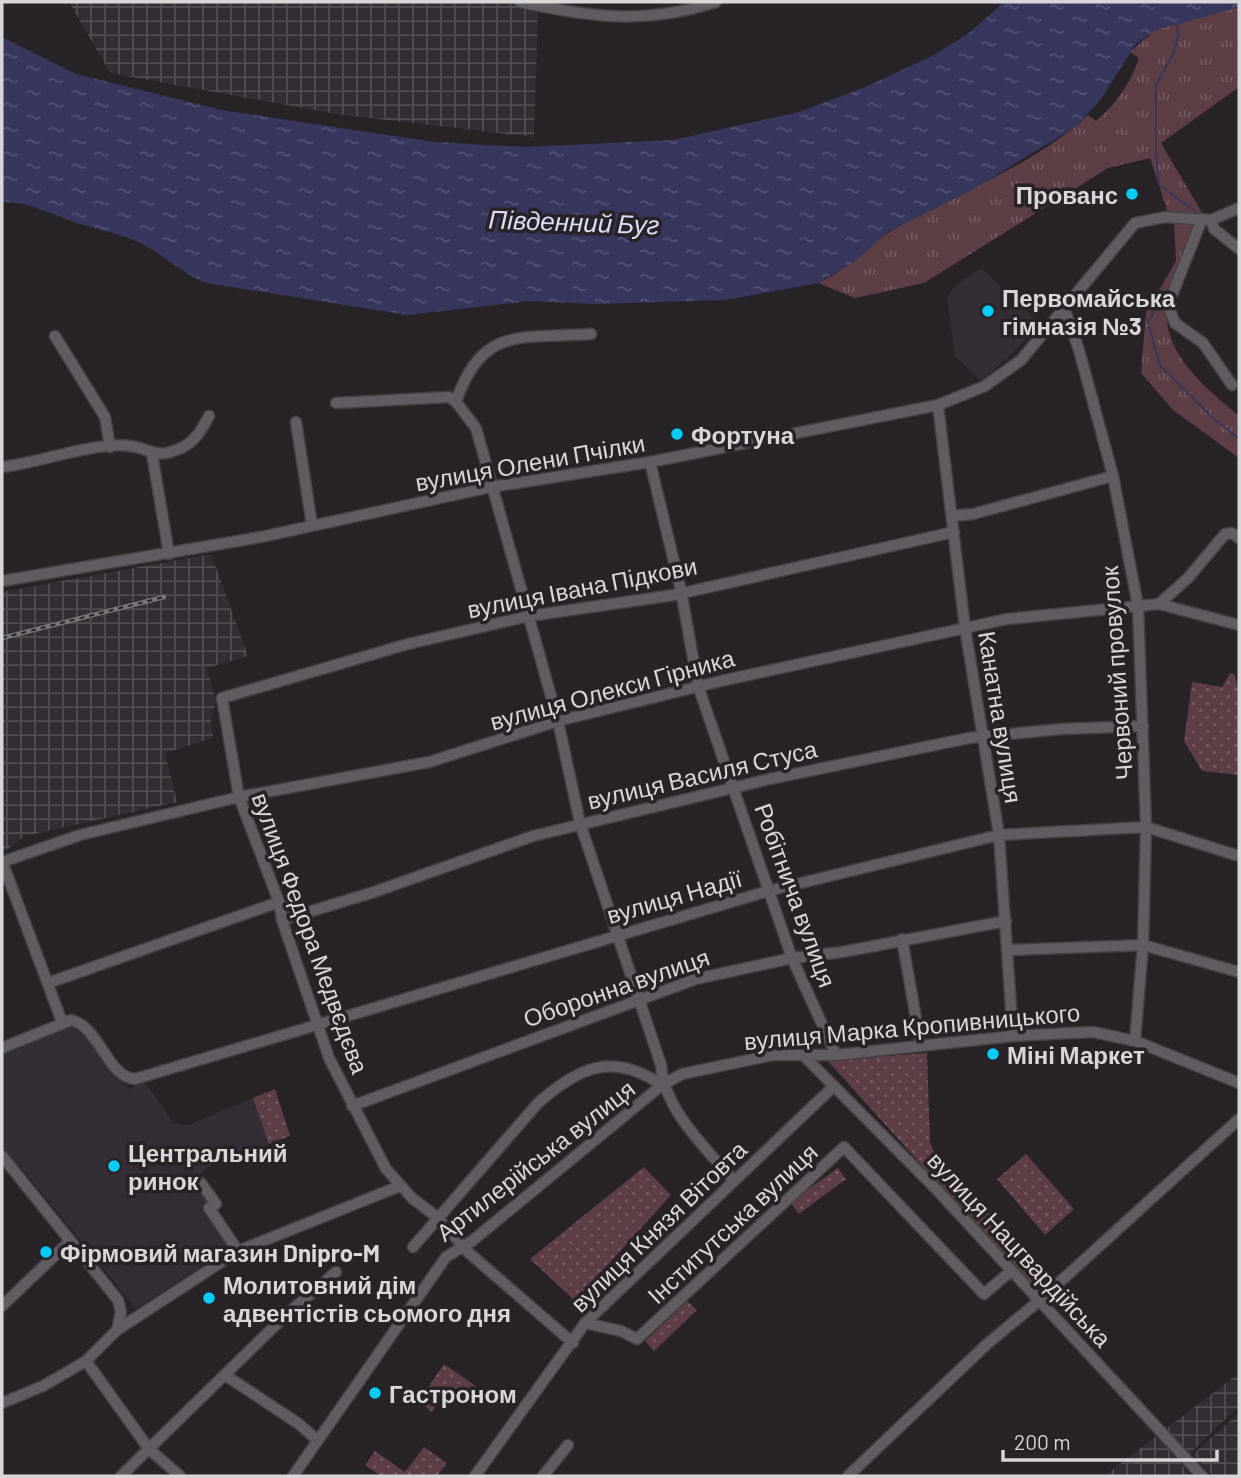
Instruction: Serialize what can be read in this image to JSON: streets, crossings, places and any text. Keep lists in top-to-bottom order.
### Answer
{
  "streets": {
    "street": [
      "вулиця Олени Пчілки",
      "вулиця Івана Підкови",
      "Червоний провулок",
      "вулиця Олекси Гірника",
      "Канатна вулиця",
      "вулиця Василя Стуса",
      "Робітнича вулиця",
      "вулиця Надії",
      "вулиця Федора Медвєдєва",
      "Оборонна вулиця",
      "вулиця Марка Кропивницького",
      "Артилерійська вулиця",
      "Інститутська вулиця",
      "вулиця Князя Вітовта",
      "вулиця Нацгвардійська"
    ]
  },
  "crossings": [
    ["вулиця Олени Пчілки", "Червоний провулок"],
    ["вулиця Олени Пчілки", "Канатна вулиця"],
    ["вулиця Олени Пчілки", "Робітнича вулиця"],
    ["вулиця Івана Підкови", "Канатна вулиця"],
    ["вулиця Івана Підкови", "Робітнича вулиця"],
    ["вулиця Івана Підкови", "вулиця Федора Медвєдєва"],
    ["Червоний провулок", "вулиця Олекси Гірника"],
    ["Червоний провулок", "вулиця Василя Стуса"],
    ["Червоний провулок", "вулиця Надії"],
    ["Червоний провулок", "вулиця Марка Кропивницького"],
    ["вулиця Олекси Гірника", "Канатна вулиця"],
    ["вулиця Олекси Гірника", "Робітнича вулиця"],
    ["вулиця Олекси Гірника", "вулиця Федора Медвєдєва"],
    ["Канатна вулиця", "вулиця Василя Стуса"],
    ["Канатна вулиця", "вулиця Надії"],
    ["Канатна вулиця", "Оборонна вулиця"],
    ["Канатна вулиця", "вулиця Марка Кропивницького"],
    ["вулиця Василя Стуса", "Робітнича вулиця"],
    ["вулиця Василя Стуса", "вулиця Федора Медвєдєва"],
    ["Робітнича вулиця", "вулиця Надії"],
    ["Робітнича вулиця", "Оборонна вулиця"],
    ["Робітнича вулиця", "вулиця Марка Кропивницького"],
    ["вулиця Надії", "вулиця Федора Медвєдєва"],
    ["вулиця Федора Медвєдєва", "Оборонна вулиця"],
    ["вулиця Федора Медвєдєва", "Артилерійська вулиця"],
    ["вулиця Федора Медвєдєва", "вулиця Князя Вітовта"],
    ["вулиця Марка Кропивницького", "Артилерійська вулиця"],
    ["вулиця Марка Кропивницького", "вулиця Нацгвардійська"],
    ["Інститутська вулиця", "вулиця Князя Вітовта"],
    ["Інститутська вулиця", "вулиця Нацгвардійська"],
    ["вулиця Князя Вітовта", "вулиця Нацгвардійська"]
  ],
  "water": ["Південний Буг"],
  "places": [
    "Прованс",
    "Первомайська гімназія №3",
    "Фортуна",
    "Міні Маркет",
    "Центральний ринок",
    "Фірмовий магазин Dnipro-M",
    "Молитовний дім адвентістів сьомого дня",
    "Гастроном"
  ],
  "scale_bar": "200 m"
}
